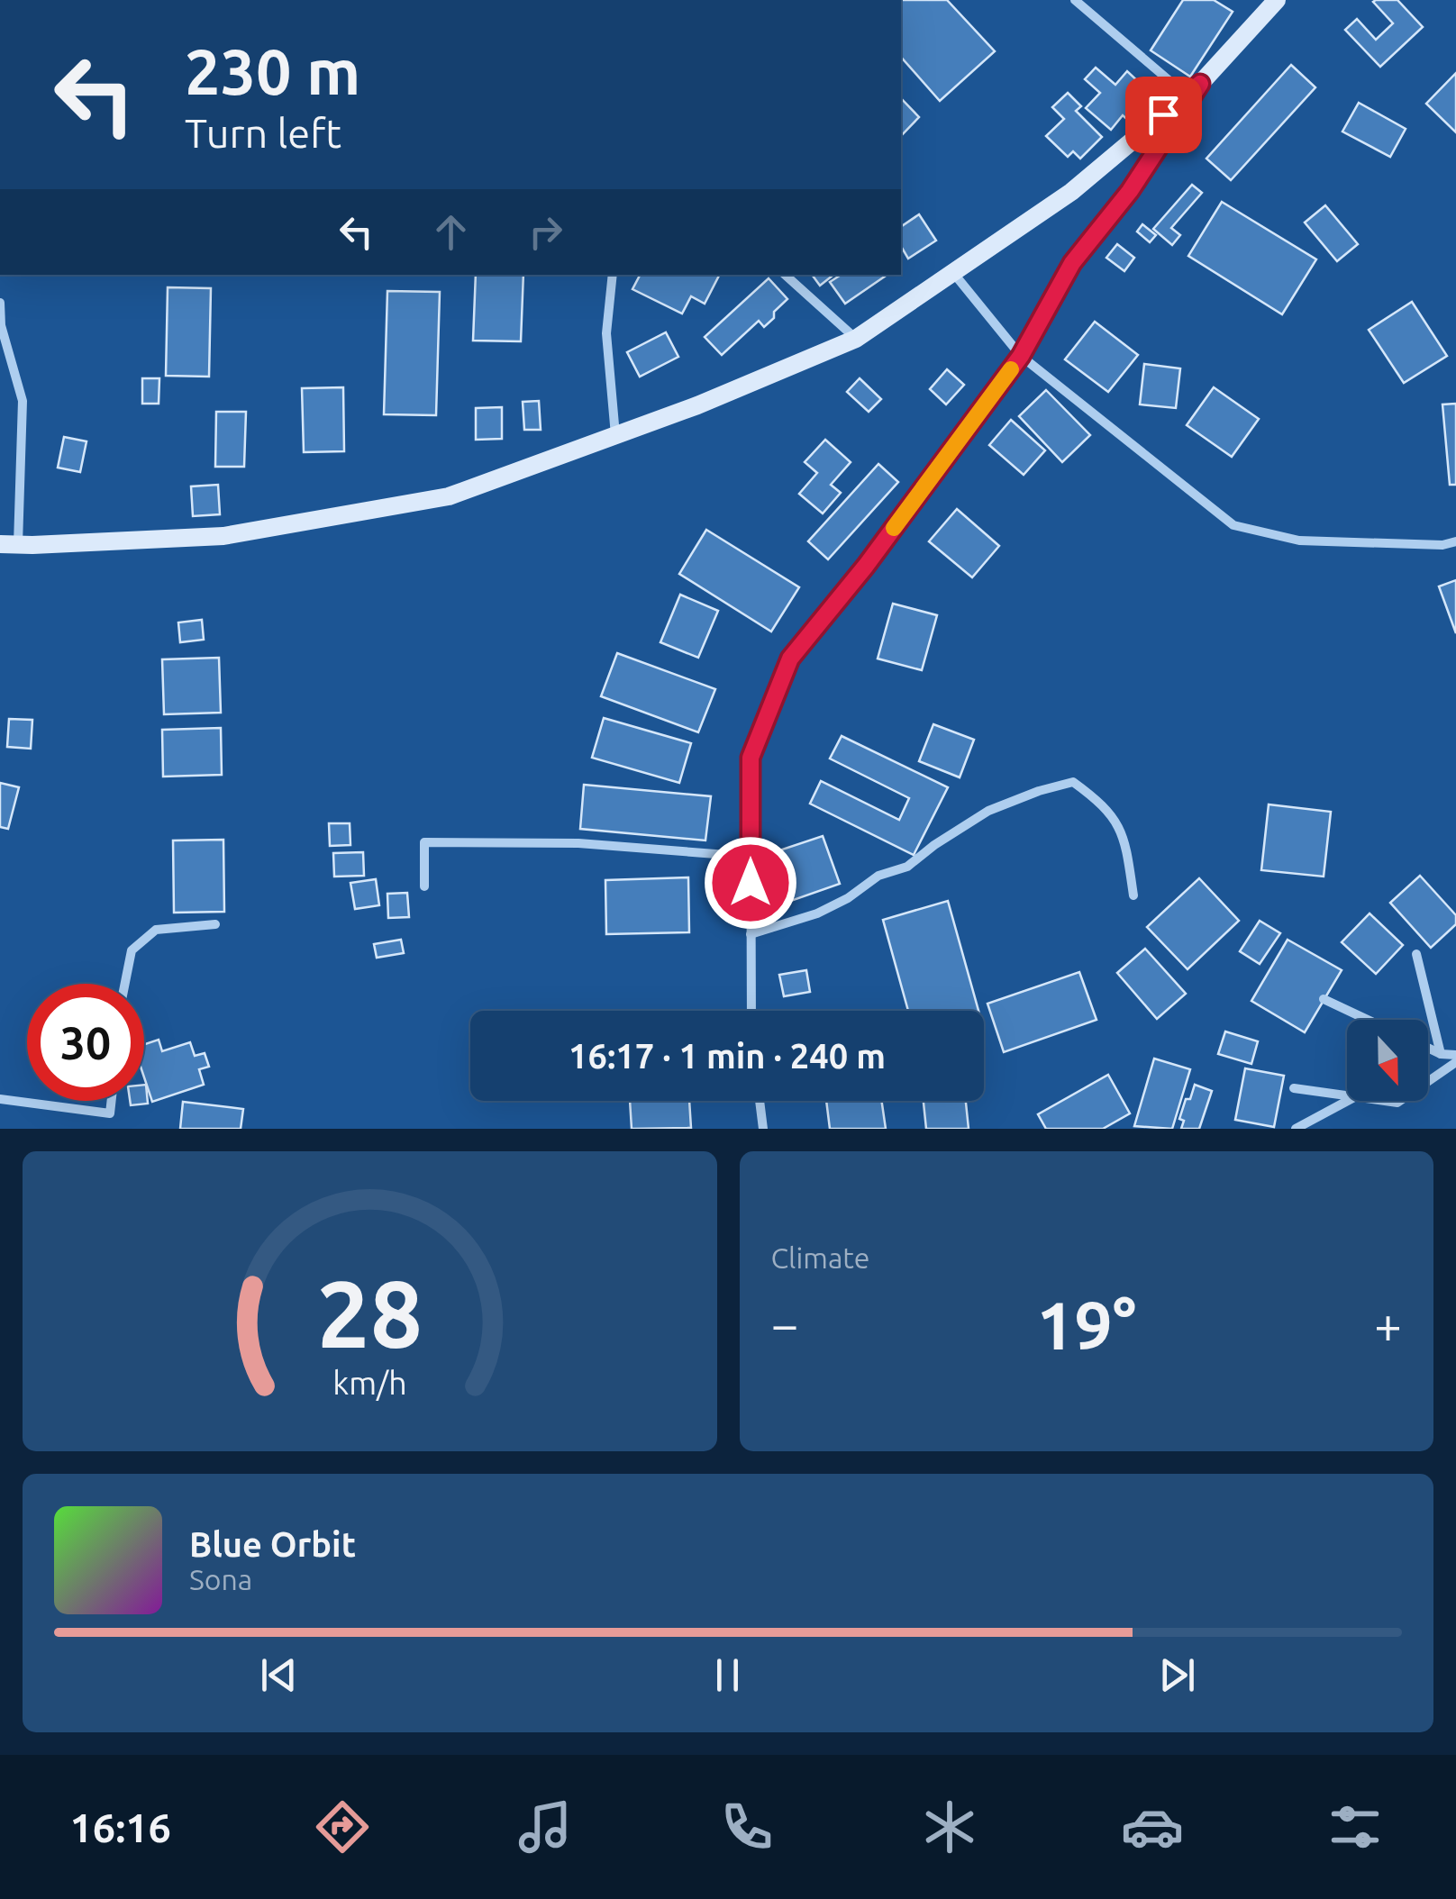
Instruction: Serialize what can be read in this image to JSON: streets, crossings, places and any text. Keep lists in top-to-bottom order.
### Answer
{
  "north": "bottom",
  "page": {
    "turn": ["230 m", "Turn left"],
    "limit": "30",
    "trip": "16:17 · 1 min · 240 m",
    "tile": "Climate",
    "heat": ["−", "19°", "+"],
    "song": ["Blue Orbit", "Sona"],
    "tabs": "16:16",
    "gauge": ["28", "km/h"]
  }
}
